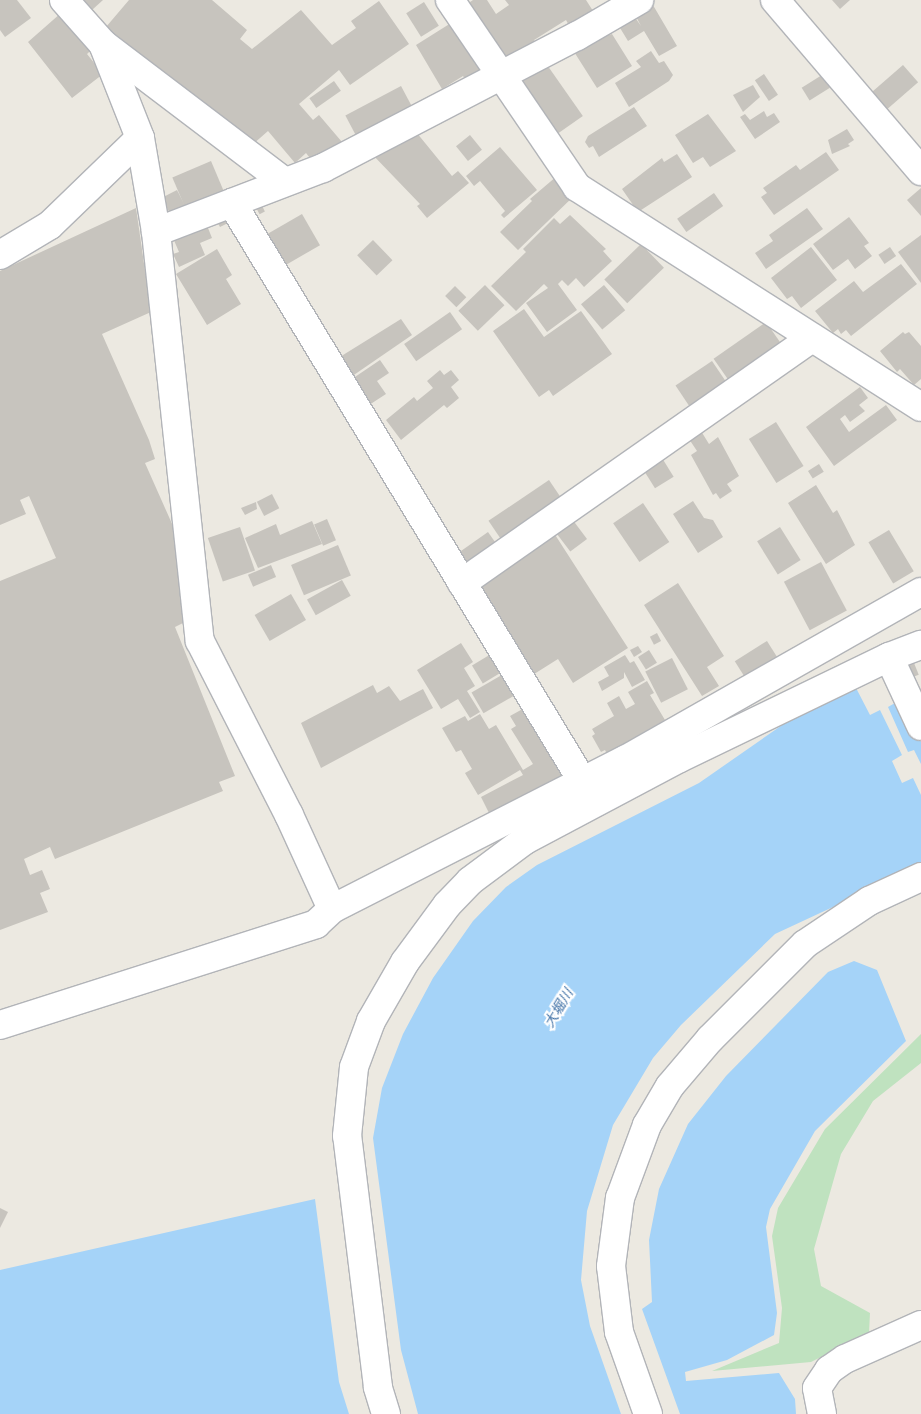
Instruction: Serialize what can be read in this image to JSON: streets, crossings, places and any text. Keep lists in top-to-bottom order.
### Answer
{
  "water": ["大堀川"]
}
